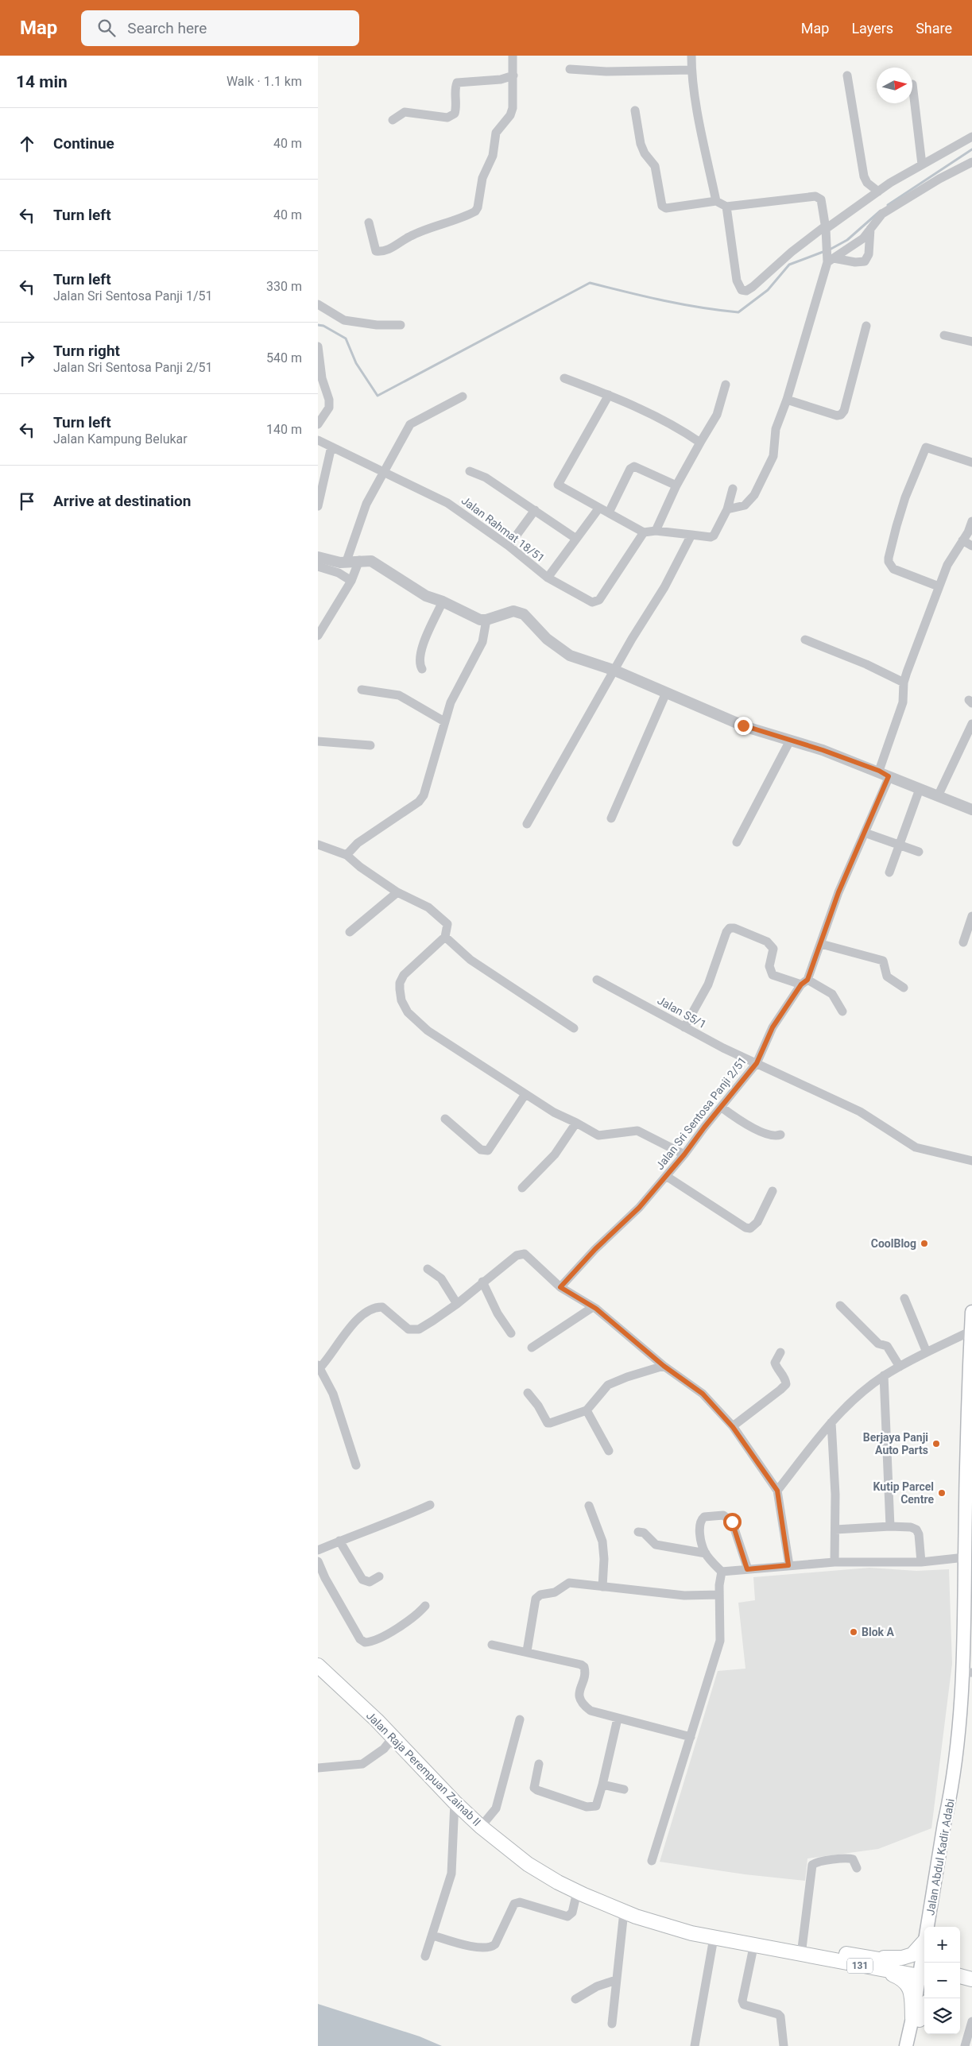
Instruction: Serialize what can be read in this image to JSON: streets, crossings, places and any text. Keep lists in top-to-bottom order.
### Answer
{
  "streets": {
    "main road": ["Jalan Raja Perempuan Zainab II", "Jalan Abdul Kadir Adabi", "131"],
    "street": ["Jalan Rahmat 18/51", "Jalan S5/1", "Jalan Sri Sentosa Panji 2/51"]
  },
  "crossings": [
    ["Jalan S5/1", "Jalan Sri Sentosa Panji 2/51"],
    ["Jalan Raja Perempuan Zainab II", "131"]
  ],
  "places": [
    "CoolBlog",
    "Berjaya Panji Auto Parts",
    "Kutip Parcel Centre",
    "Blok A"
  ],
  "north": "right",
  "page": {
    "header": "Map",
    "search": "Search here",
    "nav": ["Map", "Layers", "Share"],
    "heading": ["14 min", "Walk · 1.1 km"],
    "list": [
      ["Continue", "40 m"],
      ["Turn left", "40 m"],
      ["Turn left", "Jalan Sri Sentosa Panji 1/51", "330 m"],
      ["Turn right", "Jalan Sri Sentosa Panji 2/51", "540 m"],
      ["Turn left", "Jalan Kampung Belukar", "140 m"],
      "Arrive at destination"
    ],
    "map_buttons": ["+", "−"]
  }
}
